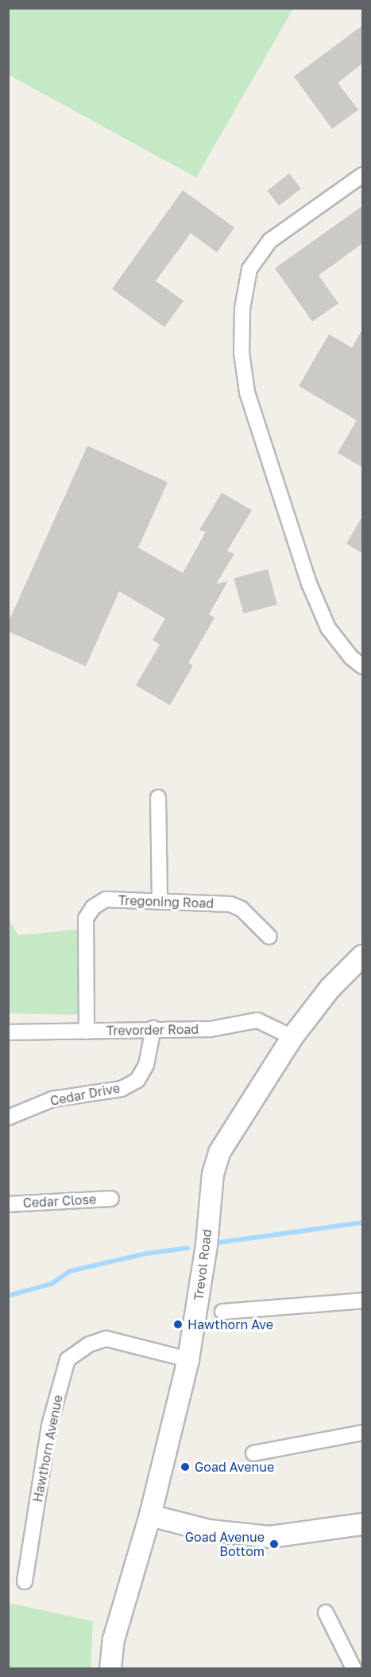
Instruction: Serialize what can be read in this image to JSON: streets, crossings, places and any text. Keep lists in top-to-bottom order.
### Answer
{
  "streets": {
    "street": [
      "Tregoning Road",
      "Trevorder Road",
      "Cedar Drive",
      "Cedar Close",
      "Trevol Road",
      "Hawthorn Avenue"
    ]
  },
  "crossings": [
    ["Tregoning Road", "Trevorder Road"],
    ["Trevorder Road", "Cedar Drive"],
    ["Trevorder Road", "Trevol Road"],
    ["Trevol Road", "Hawthorn Avenue"]
  ],
  "places": ["Hawthorn Ave", "Goad Avenue", "Goad Avenue Bottom"]
}
